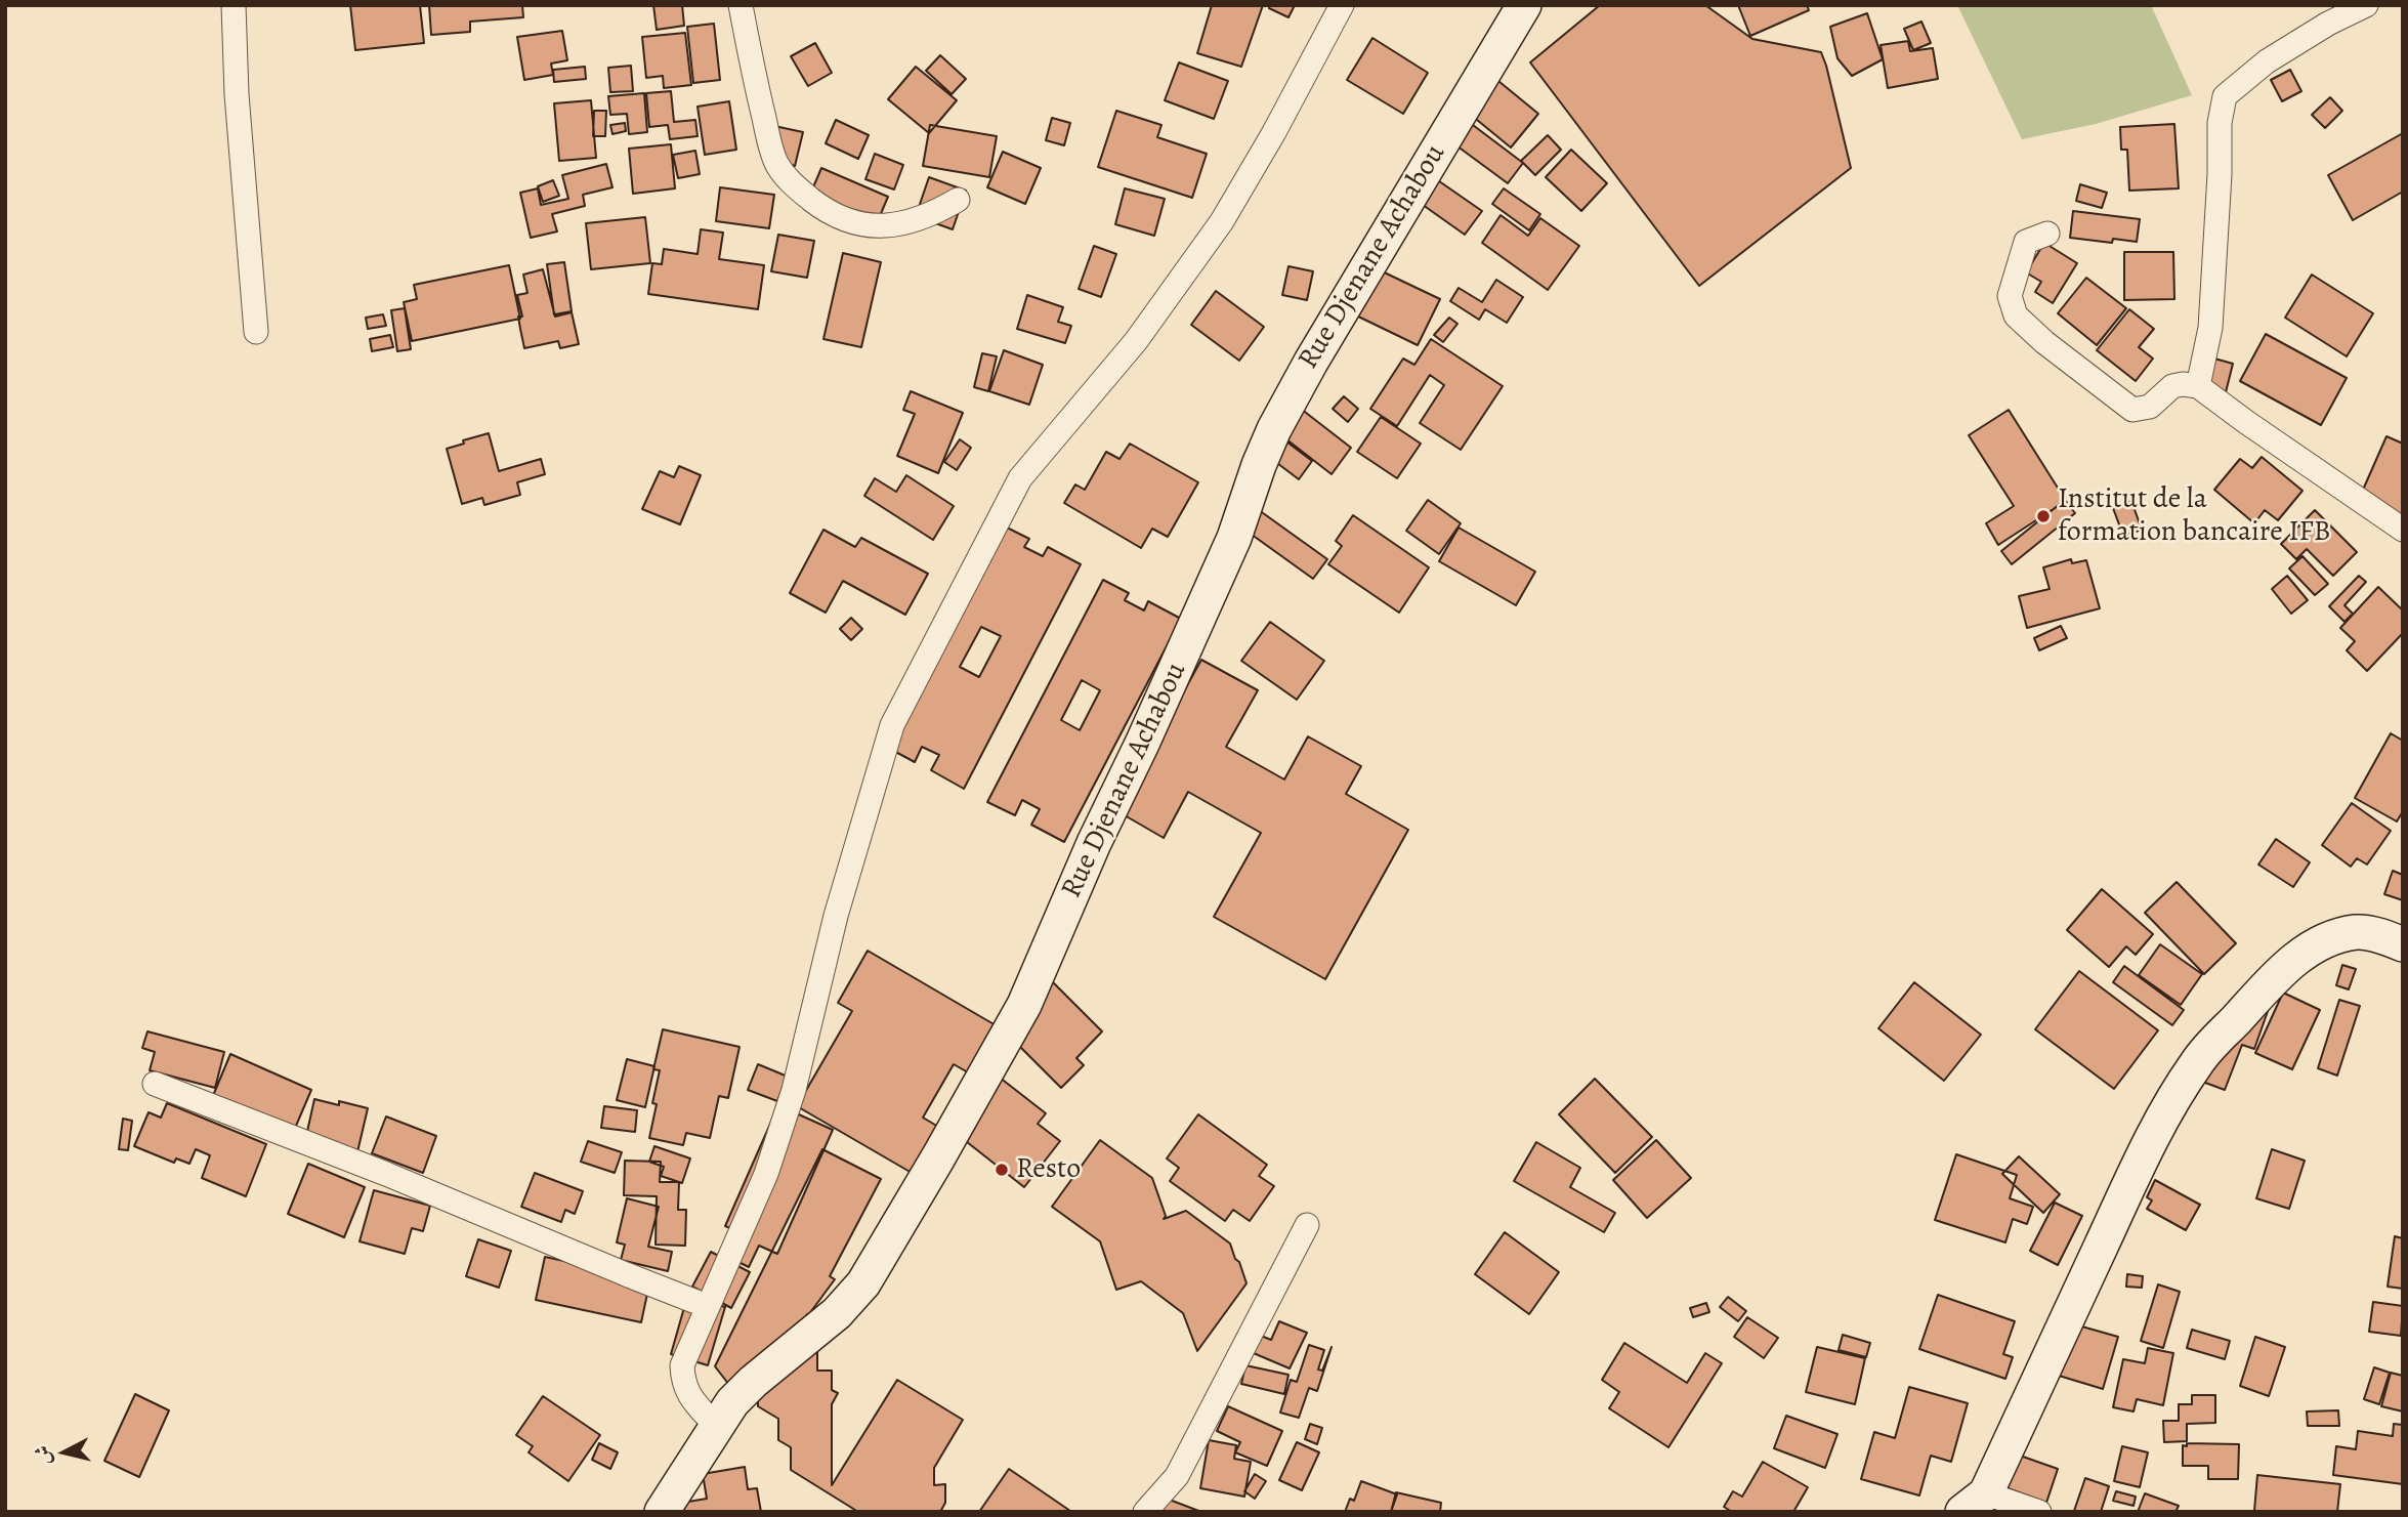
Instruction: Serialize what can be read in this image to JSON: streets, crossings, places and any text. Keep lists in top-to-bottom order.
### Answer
{
  "streets": {
    "main road": ["Rue Djenane Achabou"]
  },
  "places": ["Institut de la formation bancaire IFB", "Resto"],
  "north": "left"
}
